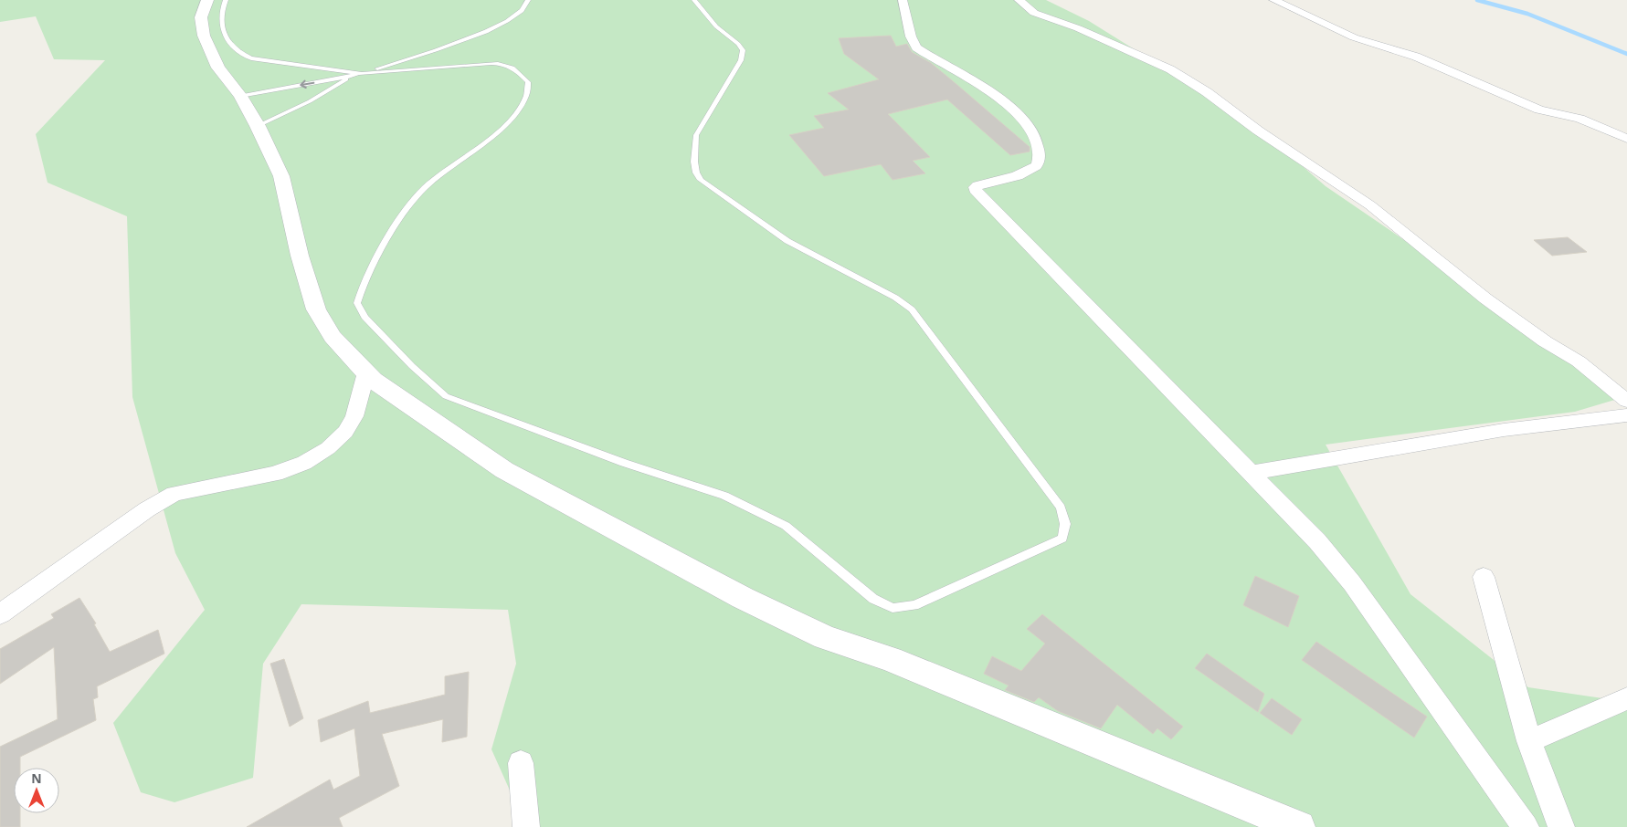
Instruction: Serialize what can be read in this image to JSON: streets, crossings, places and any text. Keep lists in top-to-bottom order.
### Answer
{
  "north": "top"
}
